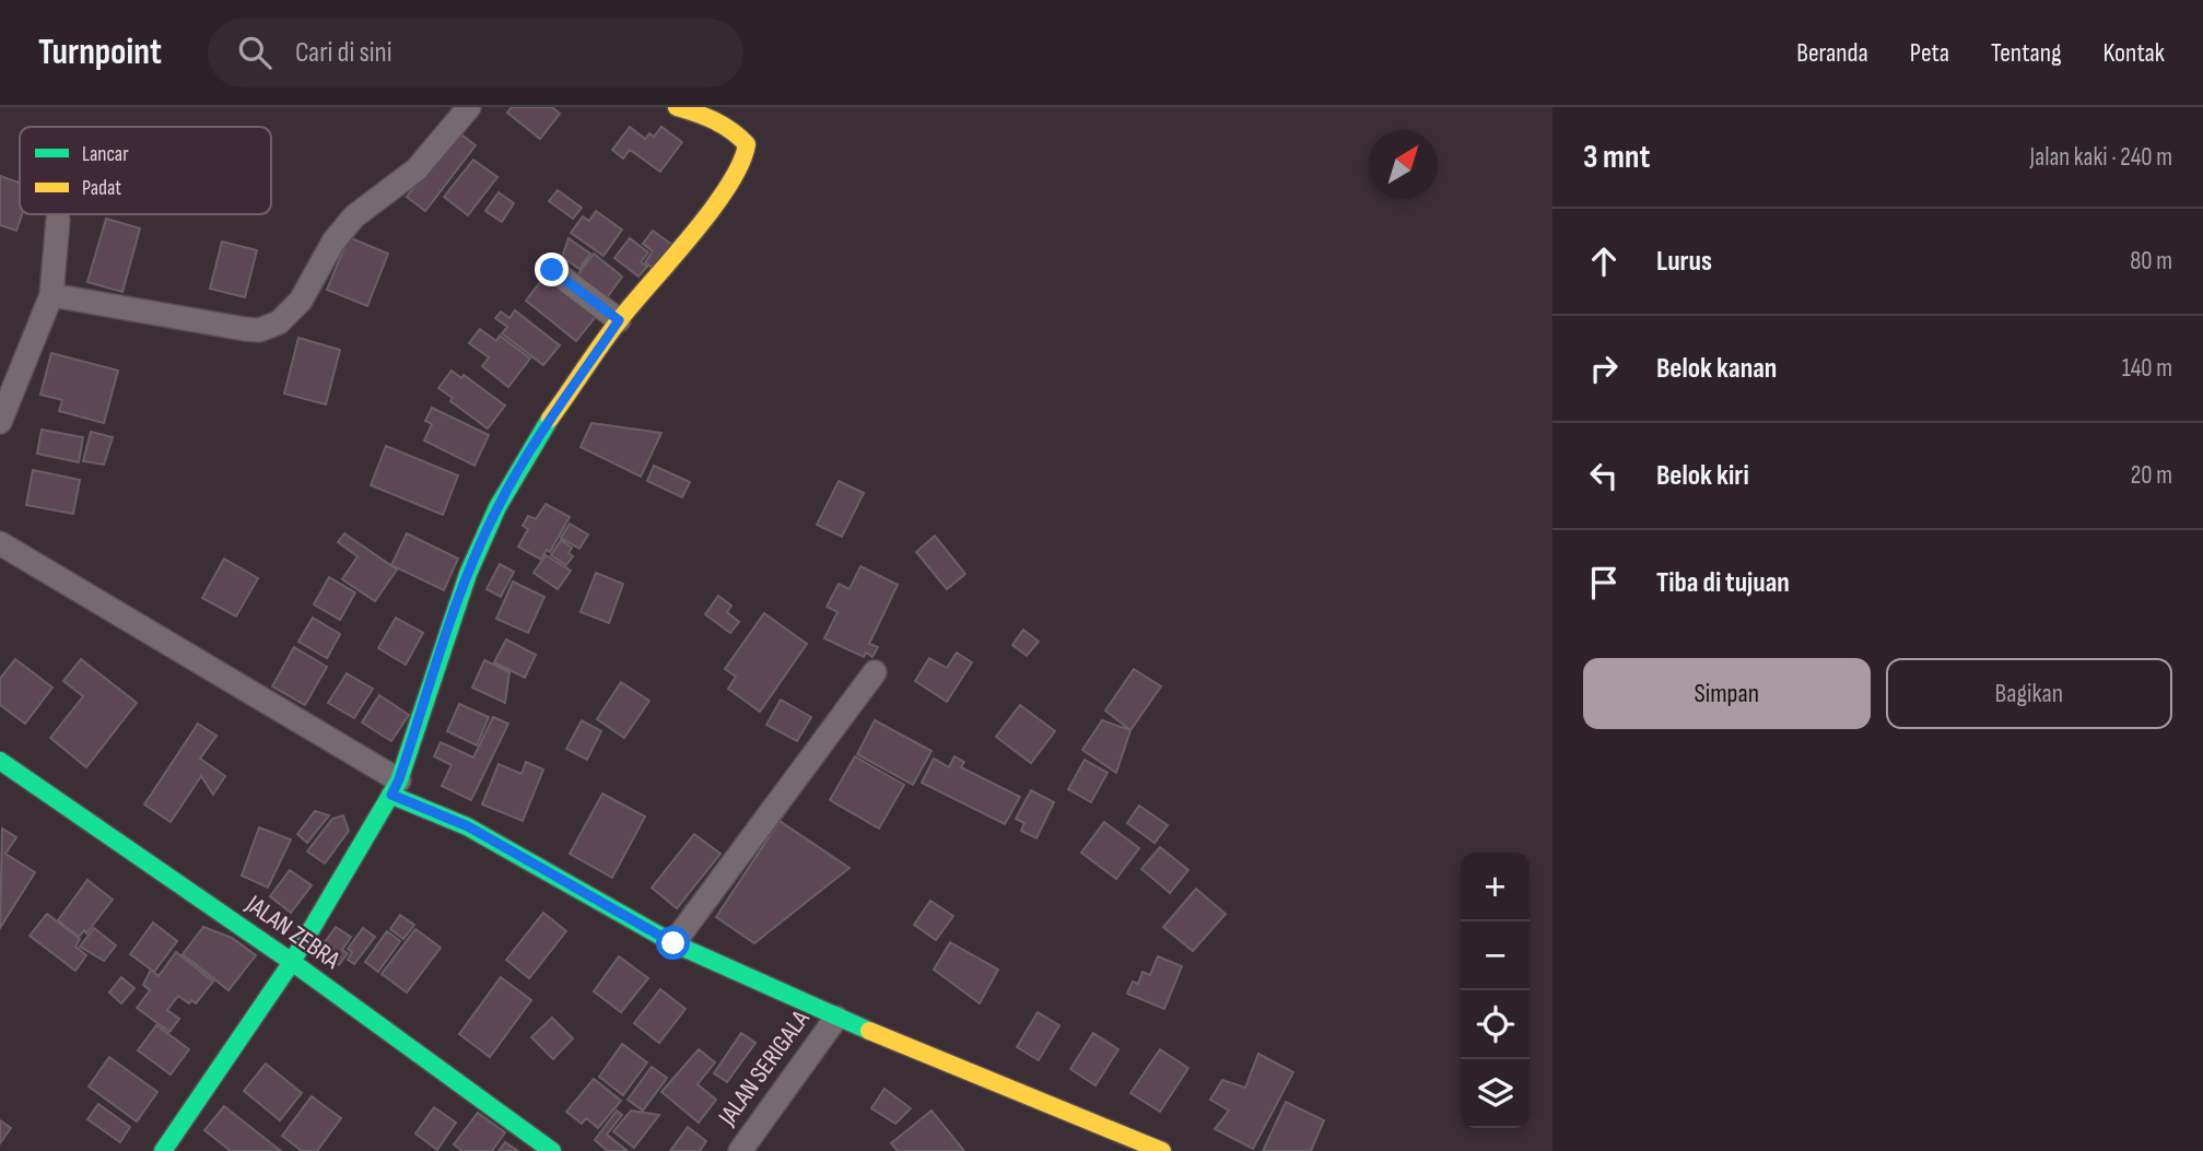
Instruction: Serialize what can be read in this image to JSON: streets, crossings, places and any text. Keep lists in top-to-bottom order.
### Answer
{
  "streets": {
    "street": ["JALAN ZEBRA", "JALAN SERIGALA"]
  },
  "legend": ["Lancar", "Padat"],
  "north": "top right",
  "page": {
    "header": "Turnpoint",
    "search": "Cari di sini",
    "nav": [
      "Beranda",
      "Peta",
      "Tentang",
      "Kontak"
    ],
    "heading": ["3 mnt", "Jalan kaki · 240 m"],
    "list": [
      ["Lurus", "80 m"],
      ["Belok kanan", "140 m"],
      ["Belok kiri", "20 m"],
      "Tiba di tujuan"
    ],
    "buttons": ["Simpan", "Bagikan"],
    "map_buttons": ["+", "−"]
  }
}
